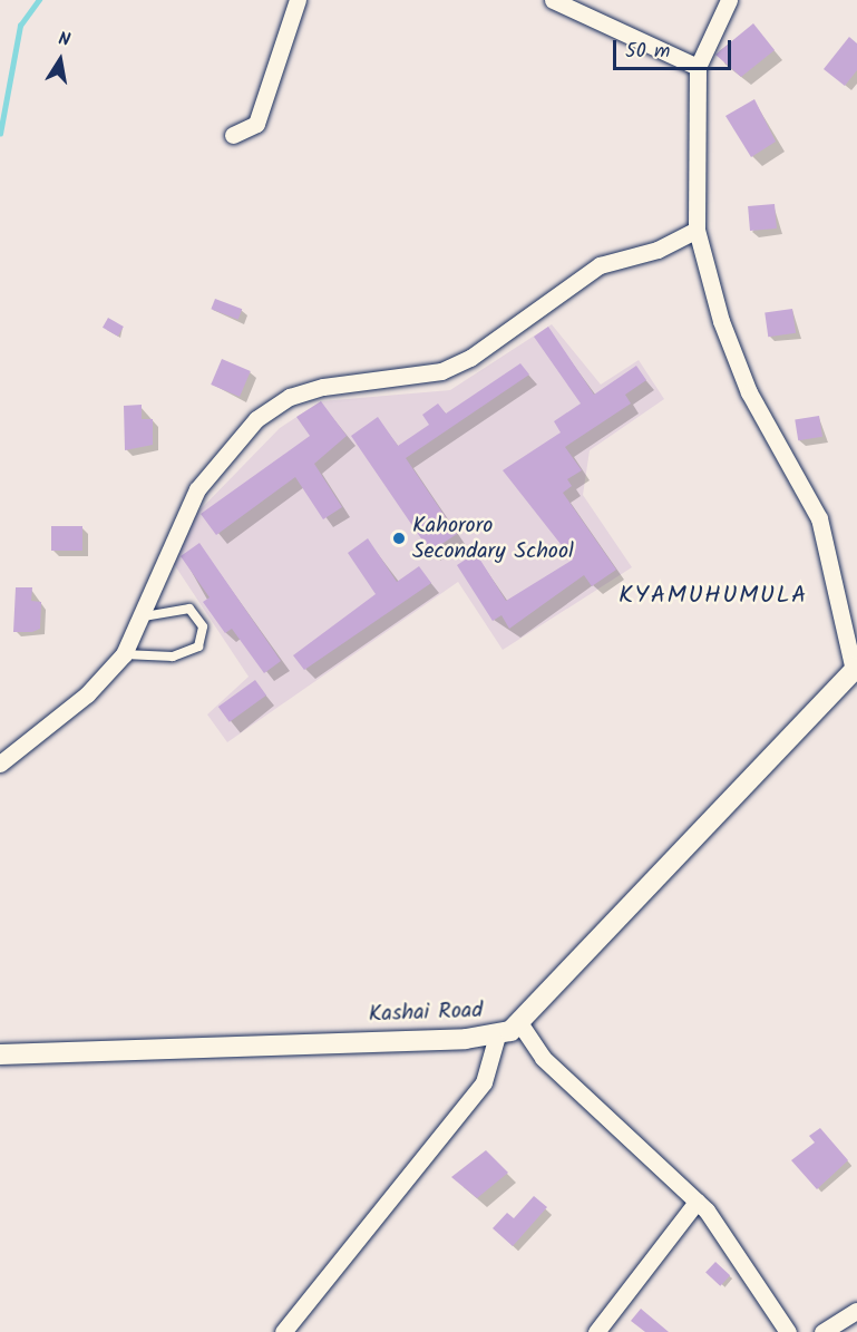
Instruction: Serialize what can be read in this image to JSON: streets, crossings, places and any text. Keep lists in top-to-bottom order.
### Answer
{
  "streets": {
    "street": ["Kashai Road"]
  },
  "districts": ["KYAMUHUMULA"],
  "places": ["Kahororo Secondary School"],
  "scale_bar": "50 m",
  "north": "top"
}
